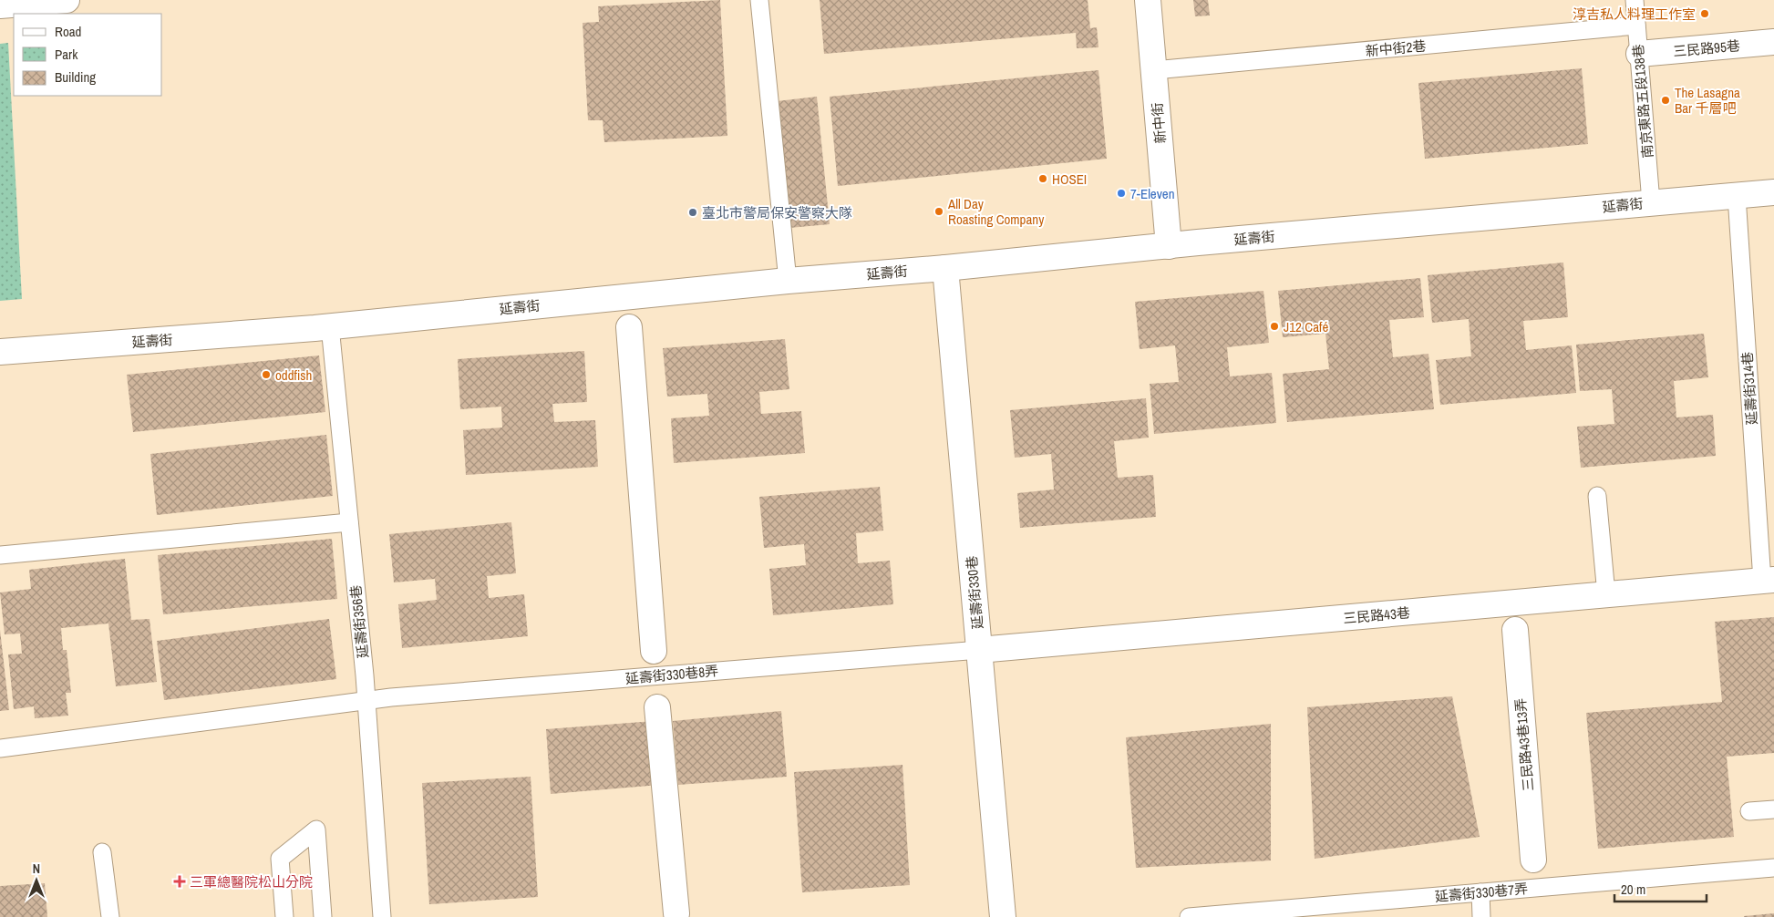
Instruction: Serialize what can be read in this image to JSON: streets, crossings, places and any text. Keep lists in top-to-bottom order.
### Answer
{
  "streets": {
    "street": [
      "三民路95巷",
      "新中街",
      "延壽街",
      "延壽街330巷",
      "三民路43巷",
      "三民路43巷13弄"
    ],
    "lane": [
      "新中街2巷",
      "南京東路五段138巷",
      "延壽街314巷",
      "延壽街356巷",
      "延壽街330巷8弄",
      "延壽街330巷7弄"
    ]
  },
  "crossings": [
    ["新中街2巷", "南京東路五段138巷"],
    ["新中街2巷", "新中街"],
    ["三民路95巷", "南京東路五段138巷"],
    ["南京東路五段138巷", "延壽街"],
    ["新中街", "延壽街"],
    ["延壽街", "延壽街314巷"],
    ["延壽街", "延壽街330巷"],
    ["延壽街", "延壽街356巷"],
    ["延壽街314巷", "三民路43巷"],
    ["延壽街330巷", "三民路43巷"],
    ["延壽街330巷", "延壽街330巷8弄"],
    ["三民路43巷", "延壽街330巷8弄"],
    ["延壽街356巷", "延壽街330巷8弄"]
  ],
  "places": {
    "other": [
      "淳吉私人料理工作室",
      "The Lasagna Bar 千層吧",
      "HOSEI",
      "7-Eleven",
      "All Day Roasting Company",
      "臺北市警局保安警察大隊",
      "J12 Café",
      "oddfish"
    ],
    "health": ["三軍總醫院松山分院"]
  },
  "legend": ["Road", "Park", "Building"],
  "scale_bar": "20 m",
  "north": "top"
}
